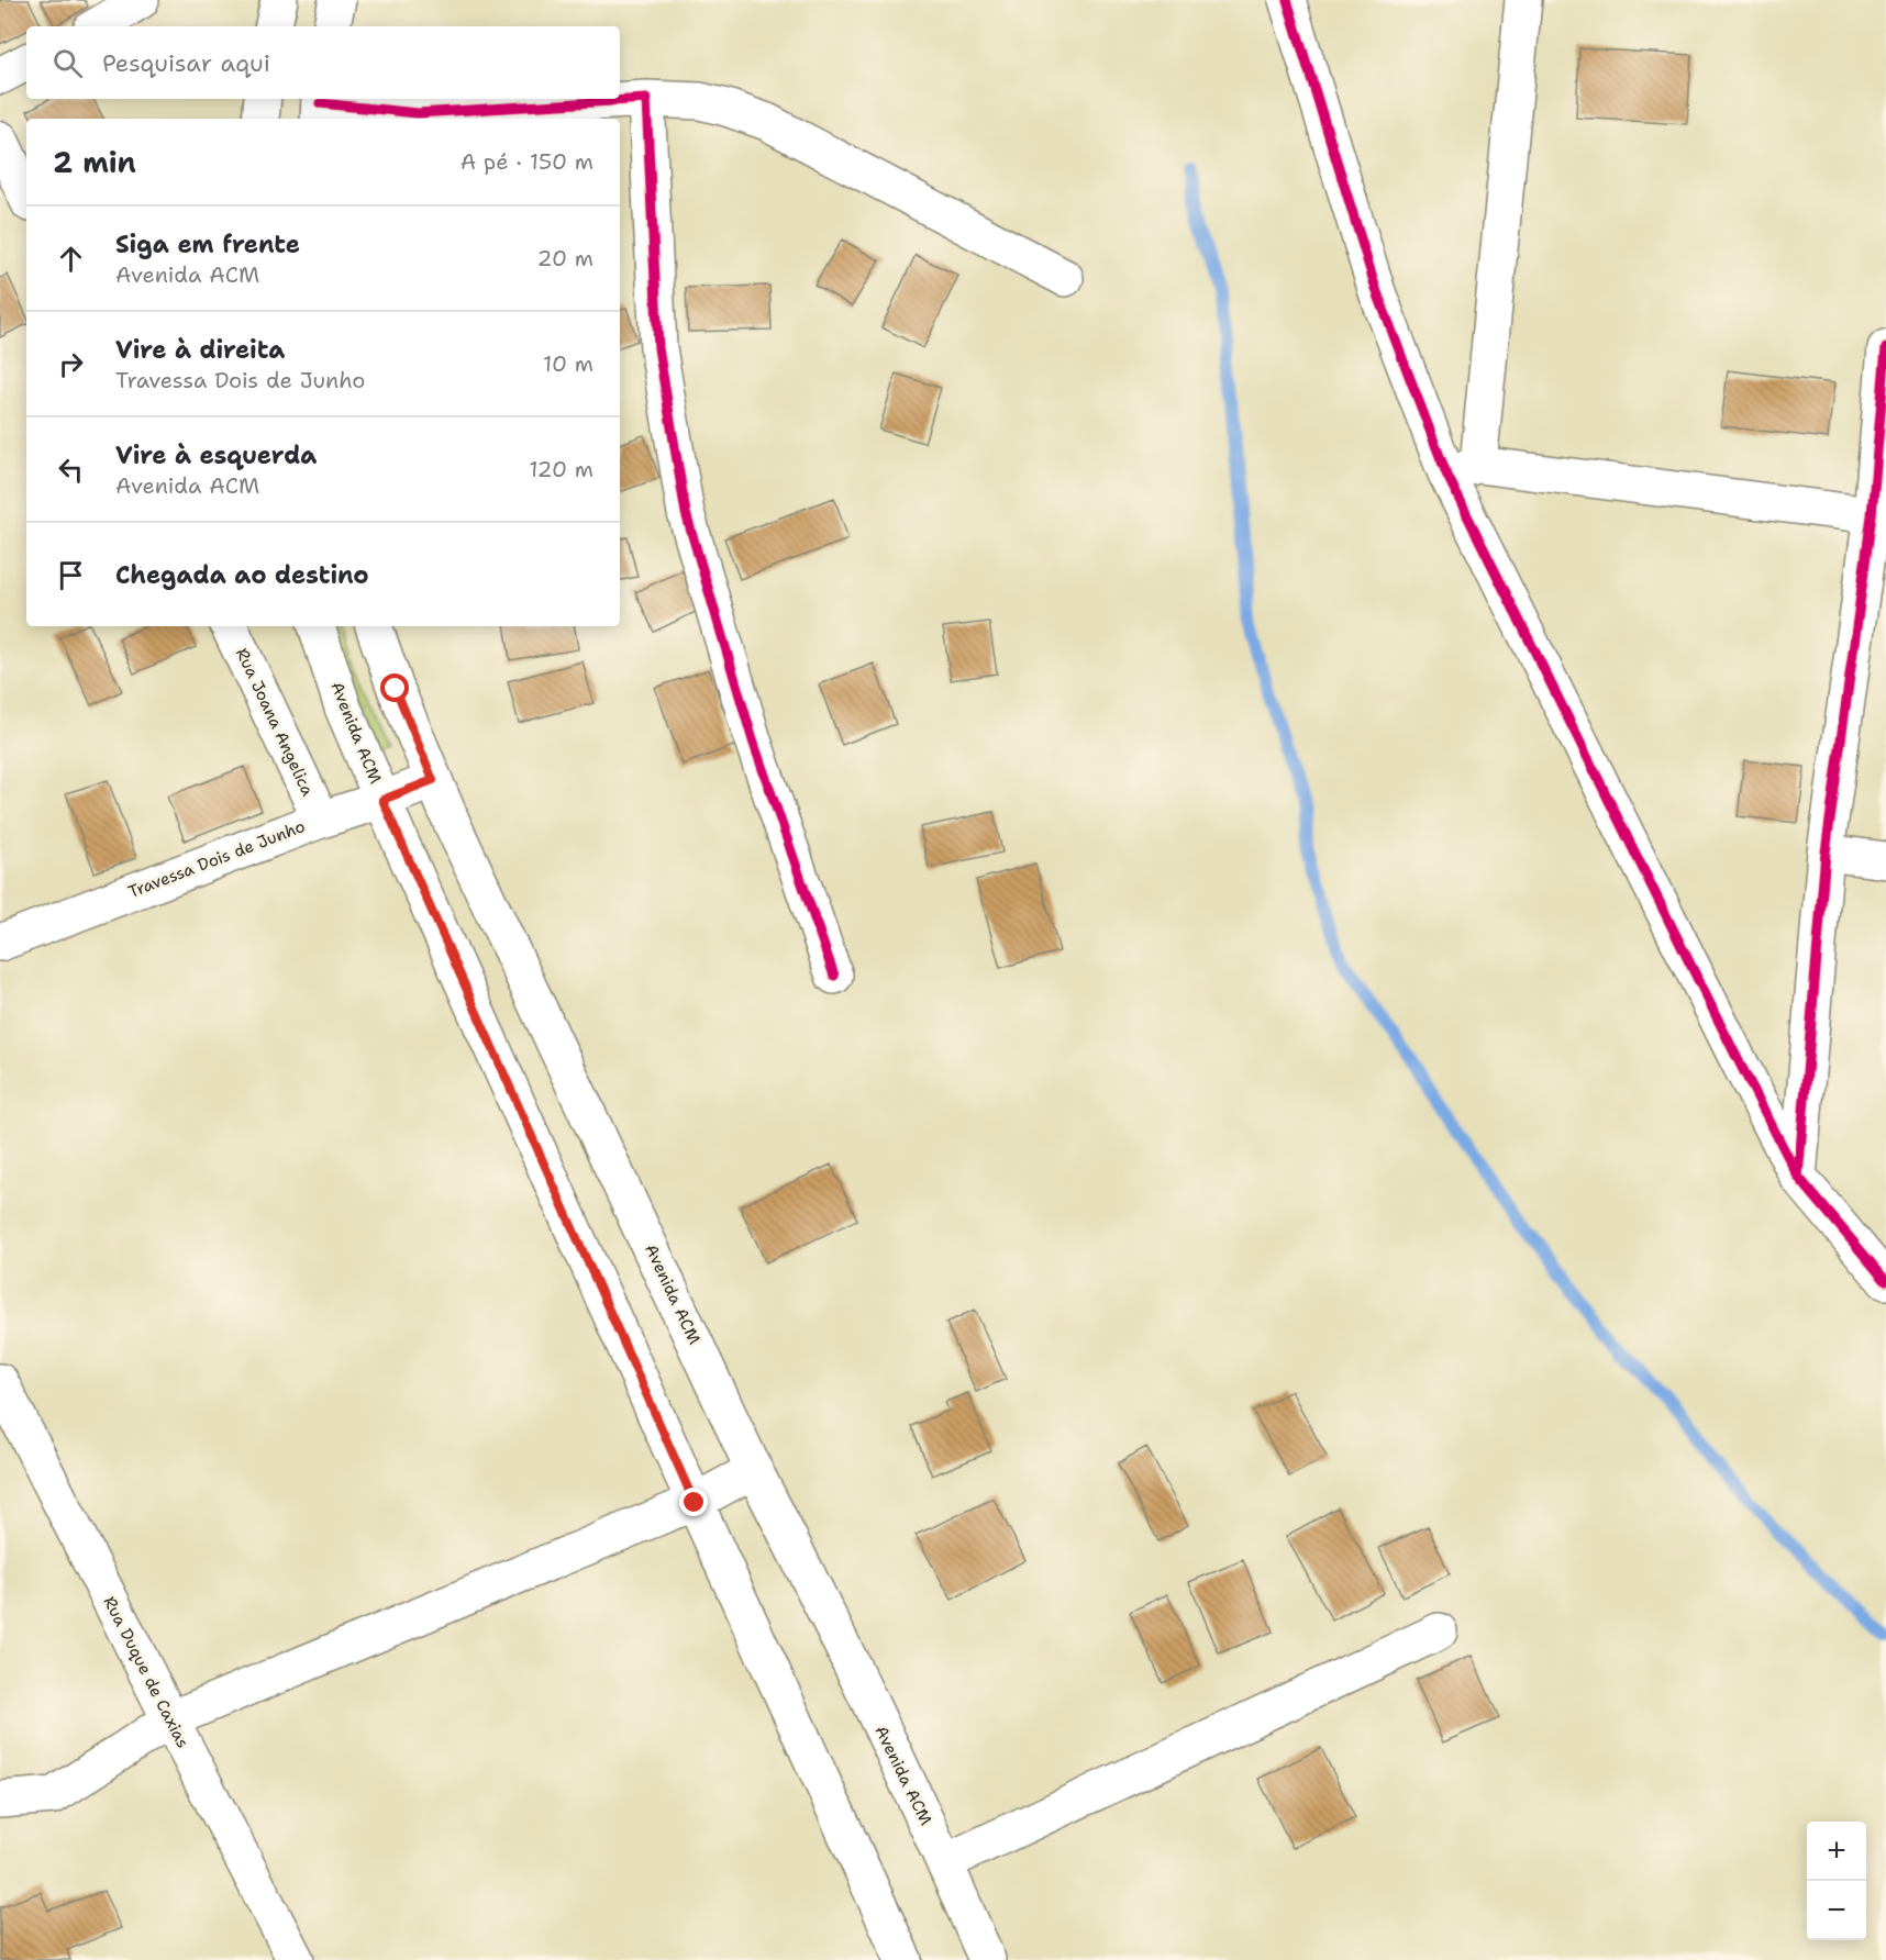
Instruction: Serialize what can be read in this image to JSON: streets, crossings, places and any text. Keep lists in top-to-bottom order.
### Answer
{
  "streets": {
    "street": [
      "Rua Joana Angelica",
      "Avenida ACM",
      "Travessa Dois de Junho",
      "Rua Duque de Caxias"
    ]
  },
  "crossings": [
    ["Rua Joana Angelica", "Travessa Dois de Junho"],
    ["Avenida ACM", "Travessa Dois de Junho"]
  ],
  "page": {
    "search": "Pesquisar aqui",
    "heading": ["2 min", "A pé · 150 m"],
    "list": [
      ["Siga em frente", "Avenida ACM", "20 m"],
      ["Vire à direita", "Travessa Dois de Junho", "10 m"],
      ["Vire à esquerda", "Avenida ACM", "120 m"],
      "Chegada ao destino"
    ],
    "map_buttons": ["+", "−"]
  }
}
